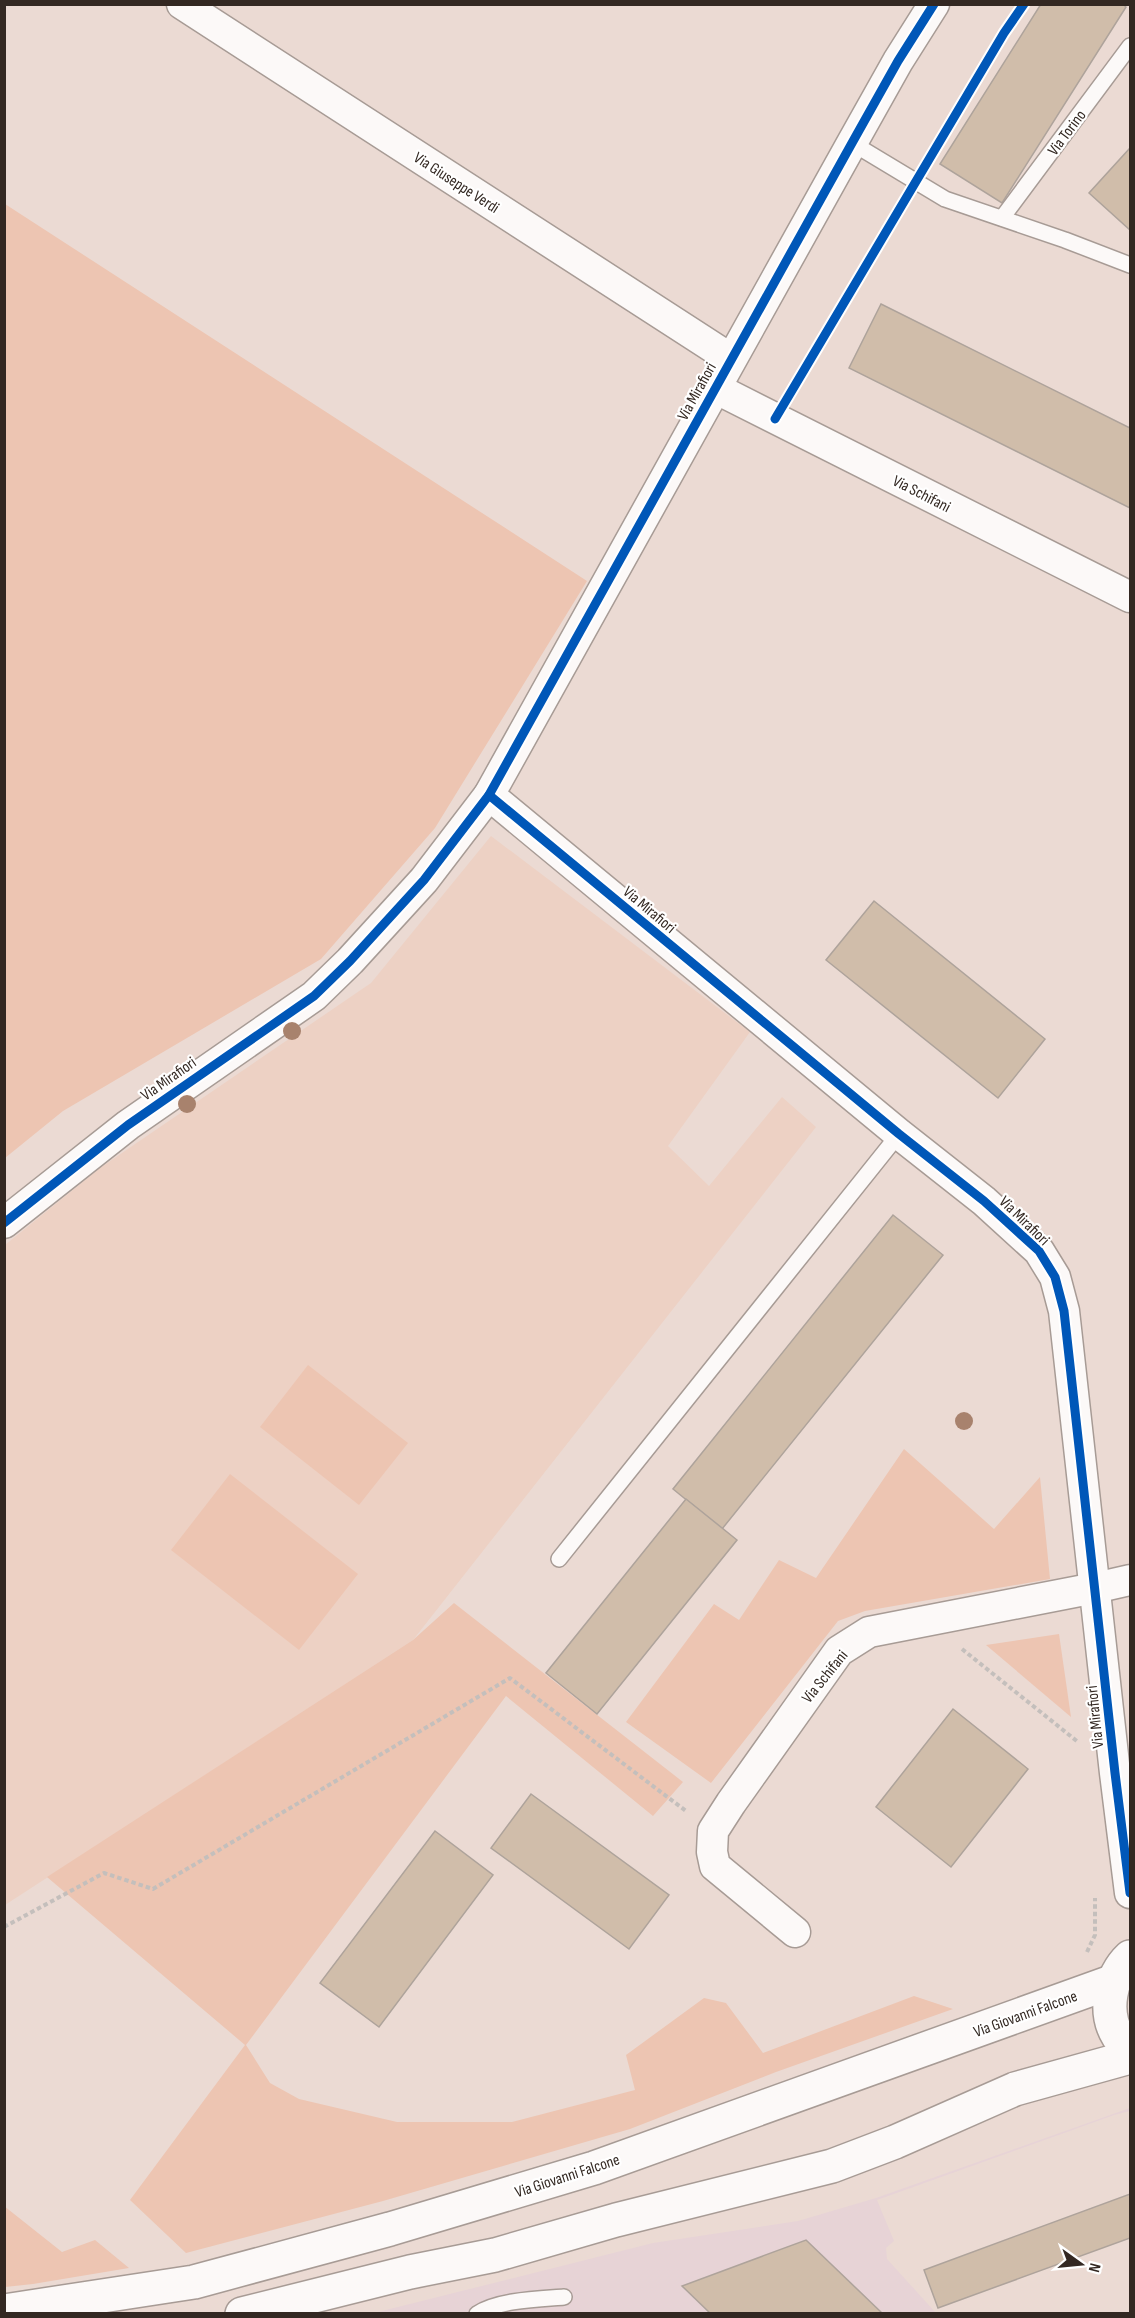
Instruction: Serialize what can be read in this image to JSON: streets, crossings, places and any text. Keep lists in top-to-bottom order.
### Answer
{
  "streets": {
    "street": [
      "Via Giuseppe Verdi",
      "Via Mirafiori",
      "Via Schifani",
      "Via Giovanni Falcone"
    ],
    "lane": ["Via Torino"]
  },
  "crossings": [
    ["Via Giuseppe Verdi", "Via Mirafiori"],
    ["Via Mirafiori", "Via Schifani"]
  ],
  "north": "right"
}
